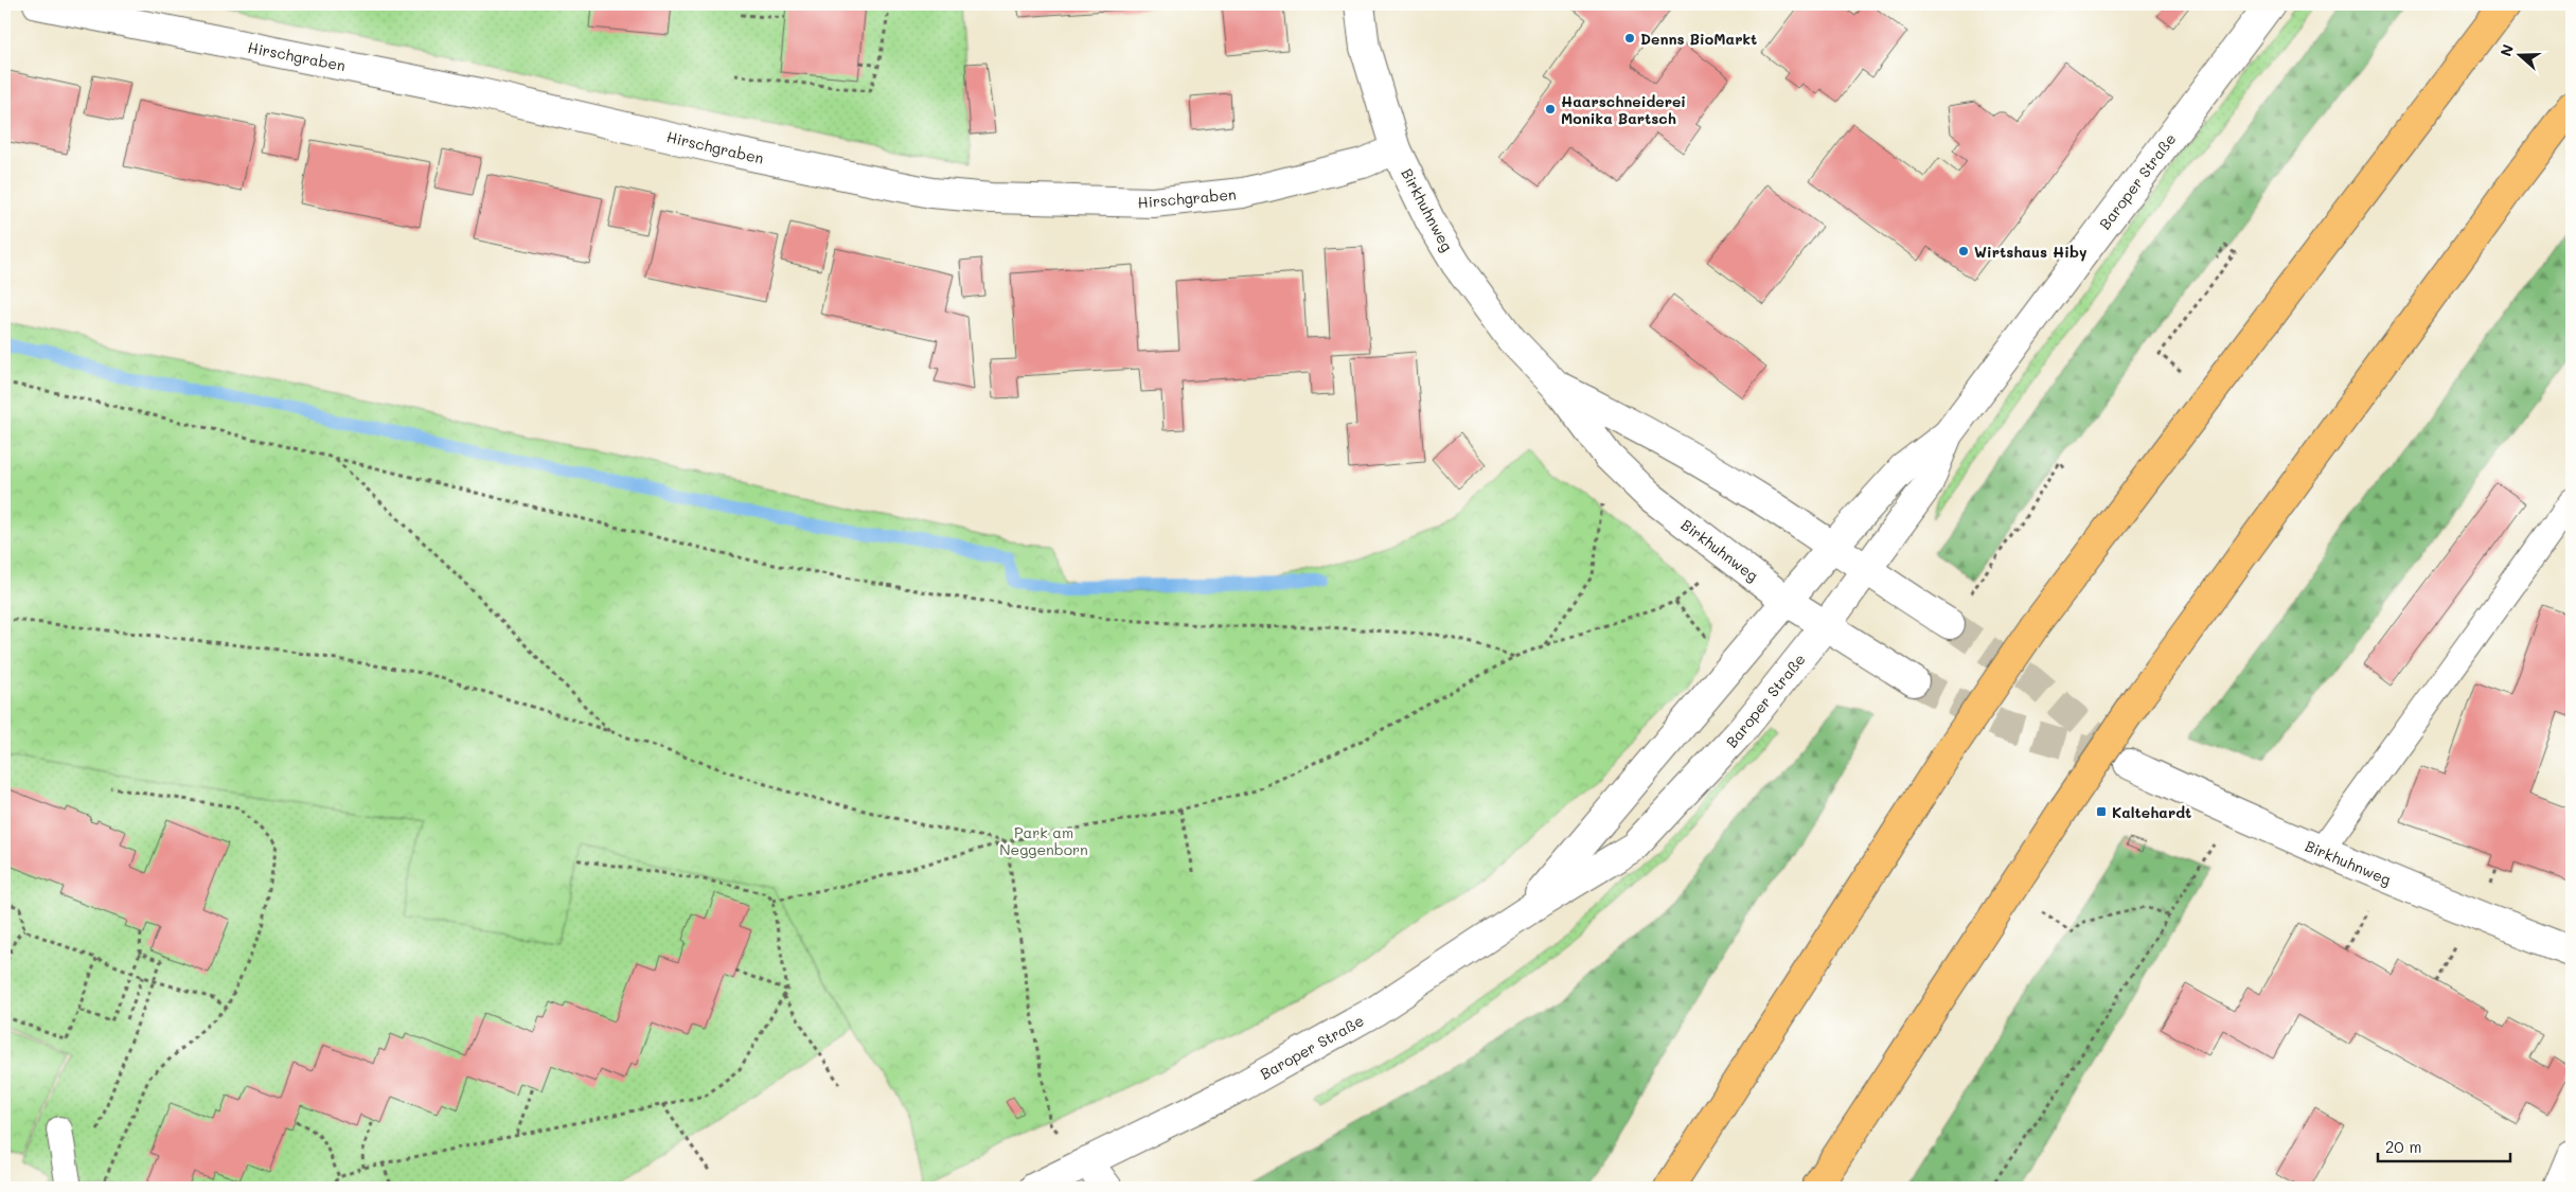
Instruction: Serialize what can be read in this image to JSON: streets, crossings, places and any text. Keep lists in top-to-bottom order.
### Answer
{
  "streets": {
    "street": ["Hirschgraben", "Baroper Straße", "Birkhuhnweg"]
  },
  "crossings": [
    ["Hirschgraben", "Birkhuhnweg"],
    ["Baroper Straße", "Birkhuhnweg"]
  ],
  "parks": ["Park am Neggenborn"],
  "places": {
    "other": ["Denns BioMarkt", "Haarschneiderei Monika Bartsch", "Wirtshaus Hiby"],
    "transit": ["Kaltehardt"]
  },
  "scale_bar": "20 m",
  "north": "left"
}
